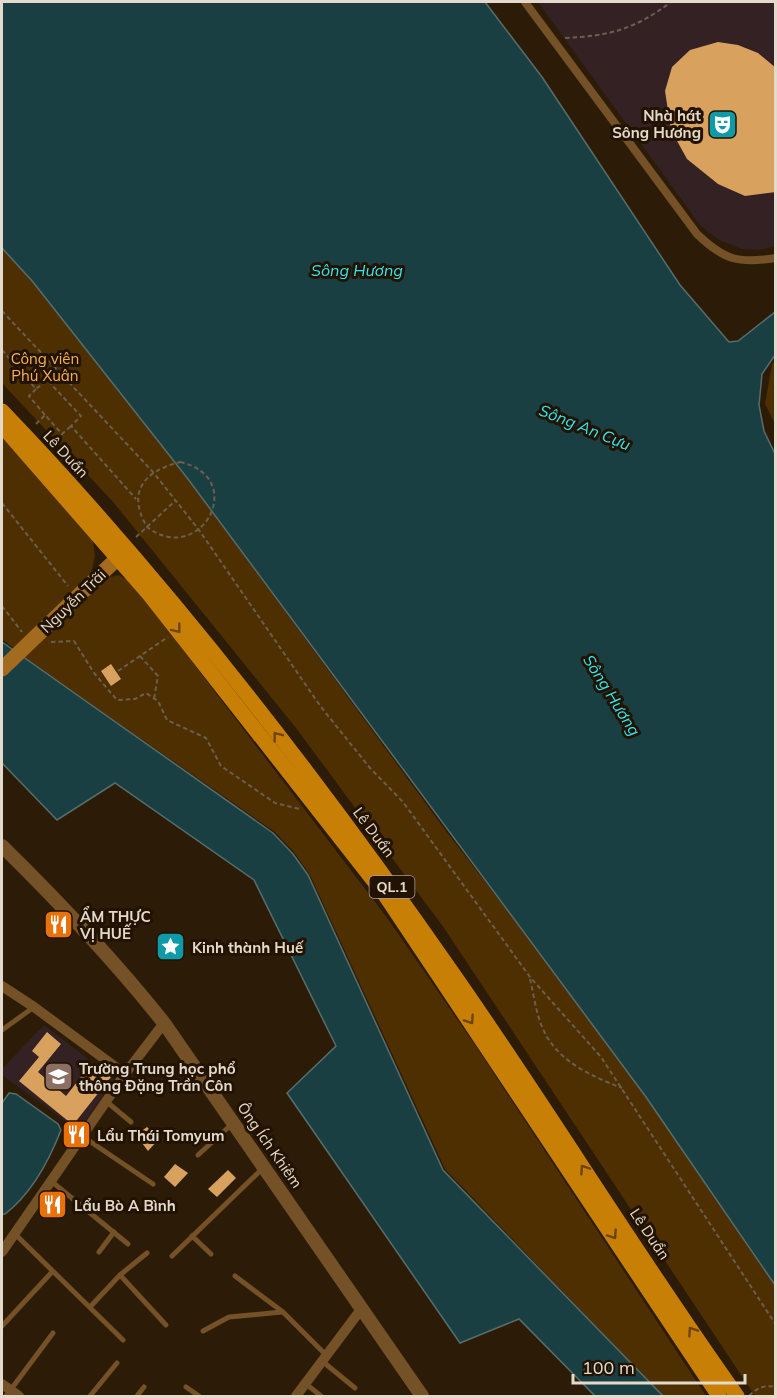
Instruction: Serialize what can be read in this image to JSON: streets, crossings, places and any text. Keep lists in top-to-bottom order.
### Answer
{
  "streets": {
    "main road": ["Lê Duẩn", "Nguyễn Trãi", "QL.1"],
    "street": ["Ông Ích Khiêm"]
  },
  "crossings": [
    ["Lê Duẩn", "Nguyễn Trãi"]
  ],
  "water": ["Sông Hương", "Sông An Cựu"],
  "parks": ["Công viên Phú Xuân"],
  "places": {
    "theatre": ["Nhà hát Sông Hương"],
    "restaurant": ["ẨM THỰC VỊ HUẾ", "Lẩu Thái Tomyum", "Lẩu Bò A Bình"],
    "place": ["Kinh thành Huế"],
    "school or university": ["Trường Trung học phổ thông Đặng Trần Côn"]
  },
  "scale_bar": "100 m"
}
